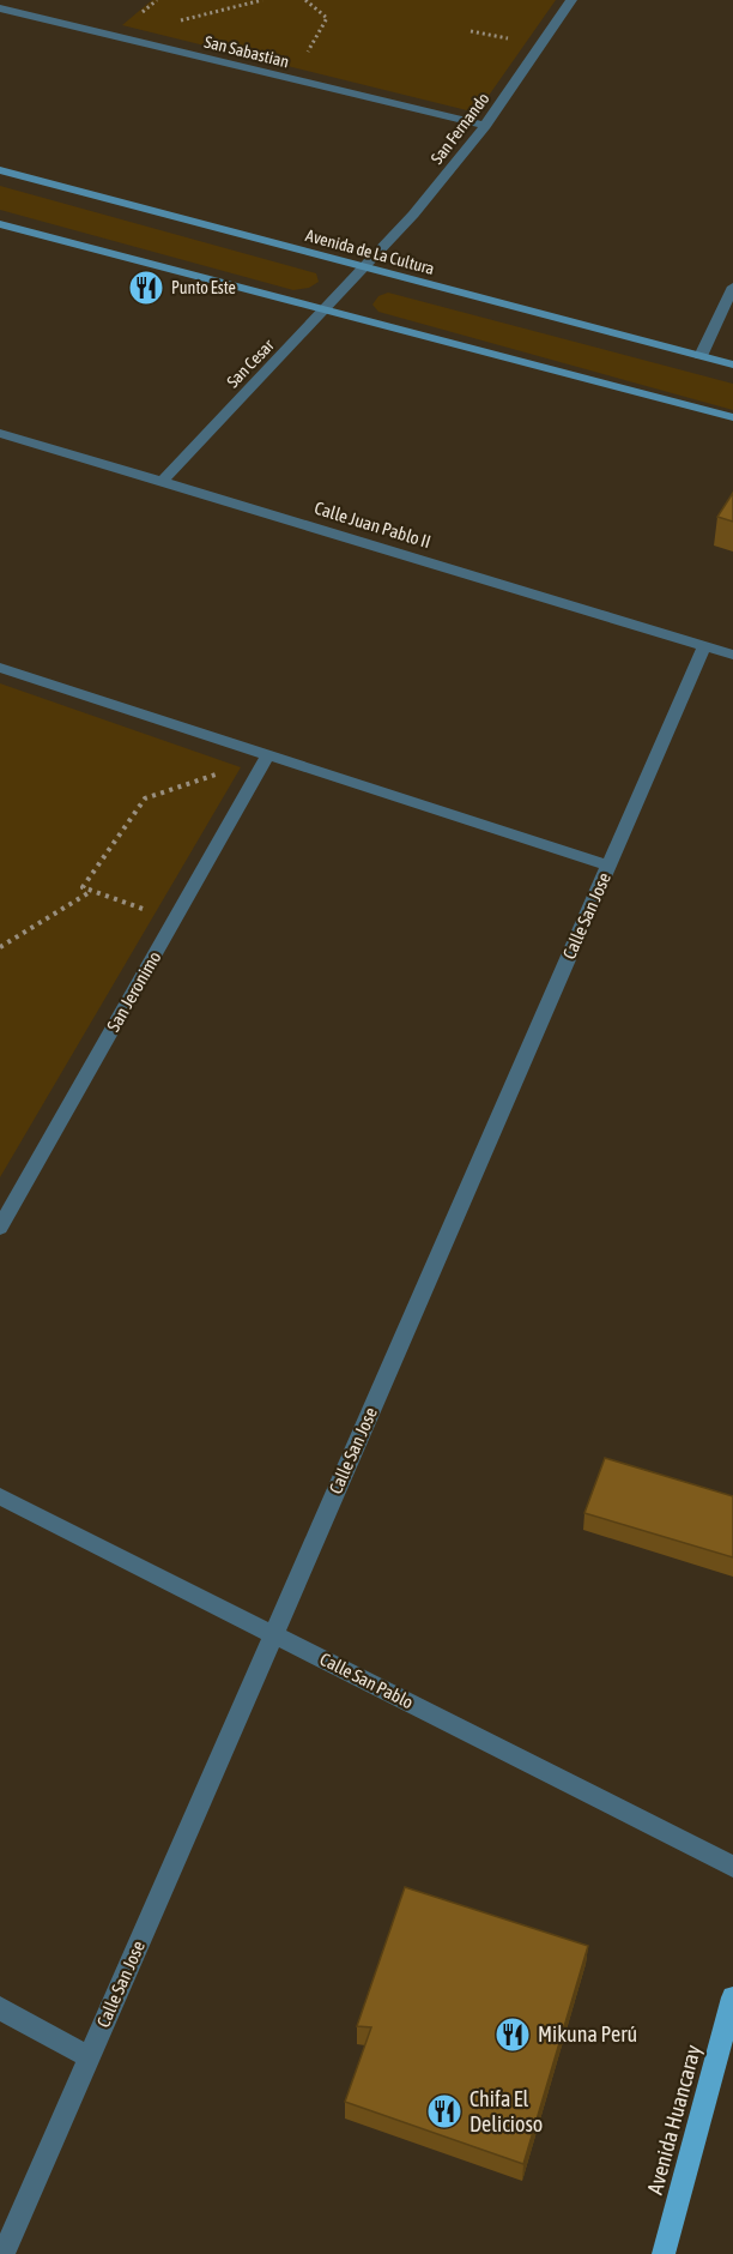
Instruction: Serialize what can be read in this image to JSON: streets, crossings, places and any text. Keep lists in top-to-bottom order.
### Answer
{
  "streets": {
    "main road": ["Avenida de La Cultura", "Avenida Huancaray"],
    "street": [
      "San Sabastian",
      "San Fernando",
      "San Cesar",
      "Calle Juan Pablo II",
      "Calle San Jose",
      "San Jeronimo",
      "Calle San Pablo"
    ]
  },
  "crossings": [
    ["San Sabastian", "San Fernando"],
    ["San Fernando", "Avenida de La Cultura"],
    ["San Fernando", "San Cesar"],
    ["Avenida de La Cultura", "San Cesar"],
    ["San Cesar", "Calle Juan Pablo II"],
    ["Calle Juan Pablo II", "Calle San Jose"],
    ["Calle San Jose", "Calle San Pablo"]
  ],
  "places": {
    "restaurant": ["Punto Este", "Mikuna Perú", "Chifa El Delicioso"]
  }
}
